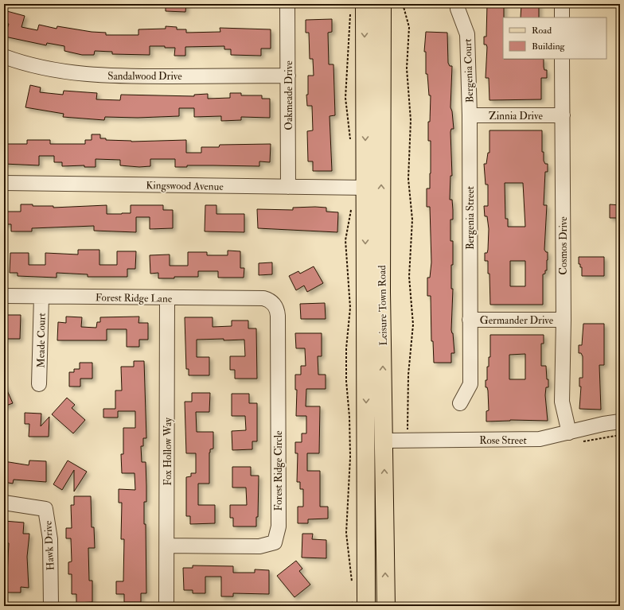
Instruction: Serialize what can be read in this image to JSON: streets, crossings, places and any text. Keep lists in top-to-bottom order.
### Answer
{
  "streets": {
    "main road": ["Leisure Town Road"],
    "street": [
      "Bergenia Court",
      "Sandalwood Drive",
      "Oakmeade Drive",
      "Zinnia Drive",
      "Kingswood Avenue",
      "Bergenia Street",
      "Cosmos Drive",
      "Forest Ridge Lane",
      "Germander Drive",
      "Meade Court",
      "Rose Street",
      "Fox Hollow Way",
      "Forest Ridge Circle",
      "Hawk Drive"
    ]
  },
  "crossings": [
    ["Bergenia Court", "Zinnia Drive"],
    ["Bergenia Court", "Bergenia Street"],
    ["Sandalwood Drive", "Oakmeade Drive"],
    ["Oakmeade Drive", "Kingswood Avenue"],
    ["Zinnia Drive", "Bergenia Street"],
    ["Zinnia Drive", "Cosmos Drive"],
    ["Kingswood Avenue", "Leisure Town Road"],
    ["Bergenia Street", "Germander Drive"],
    ["Cosmos Drive", "Germander Drive"],
    ["Cosmos Drive", "Rose Street"],
    ["Forest Ridge Lane", "Meade Court"],
    ["Forest Ridge Lane", "Fox Hollow Way"],
    ["Forest Ridge Lane", "Forest Ridge Circle"],
    ["Leisure Town Road", "Rose Street"],
    ["Fox Hollow Way", "Forest Ridge Circle"]
  ],
  "legend": ["Road", "Building"]
}
